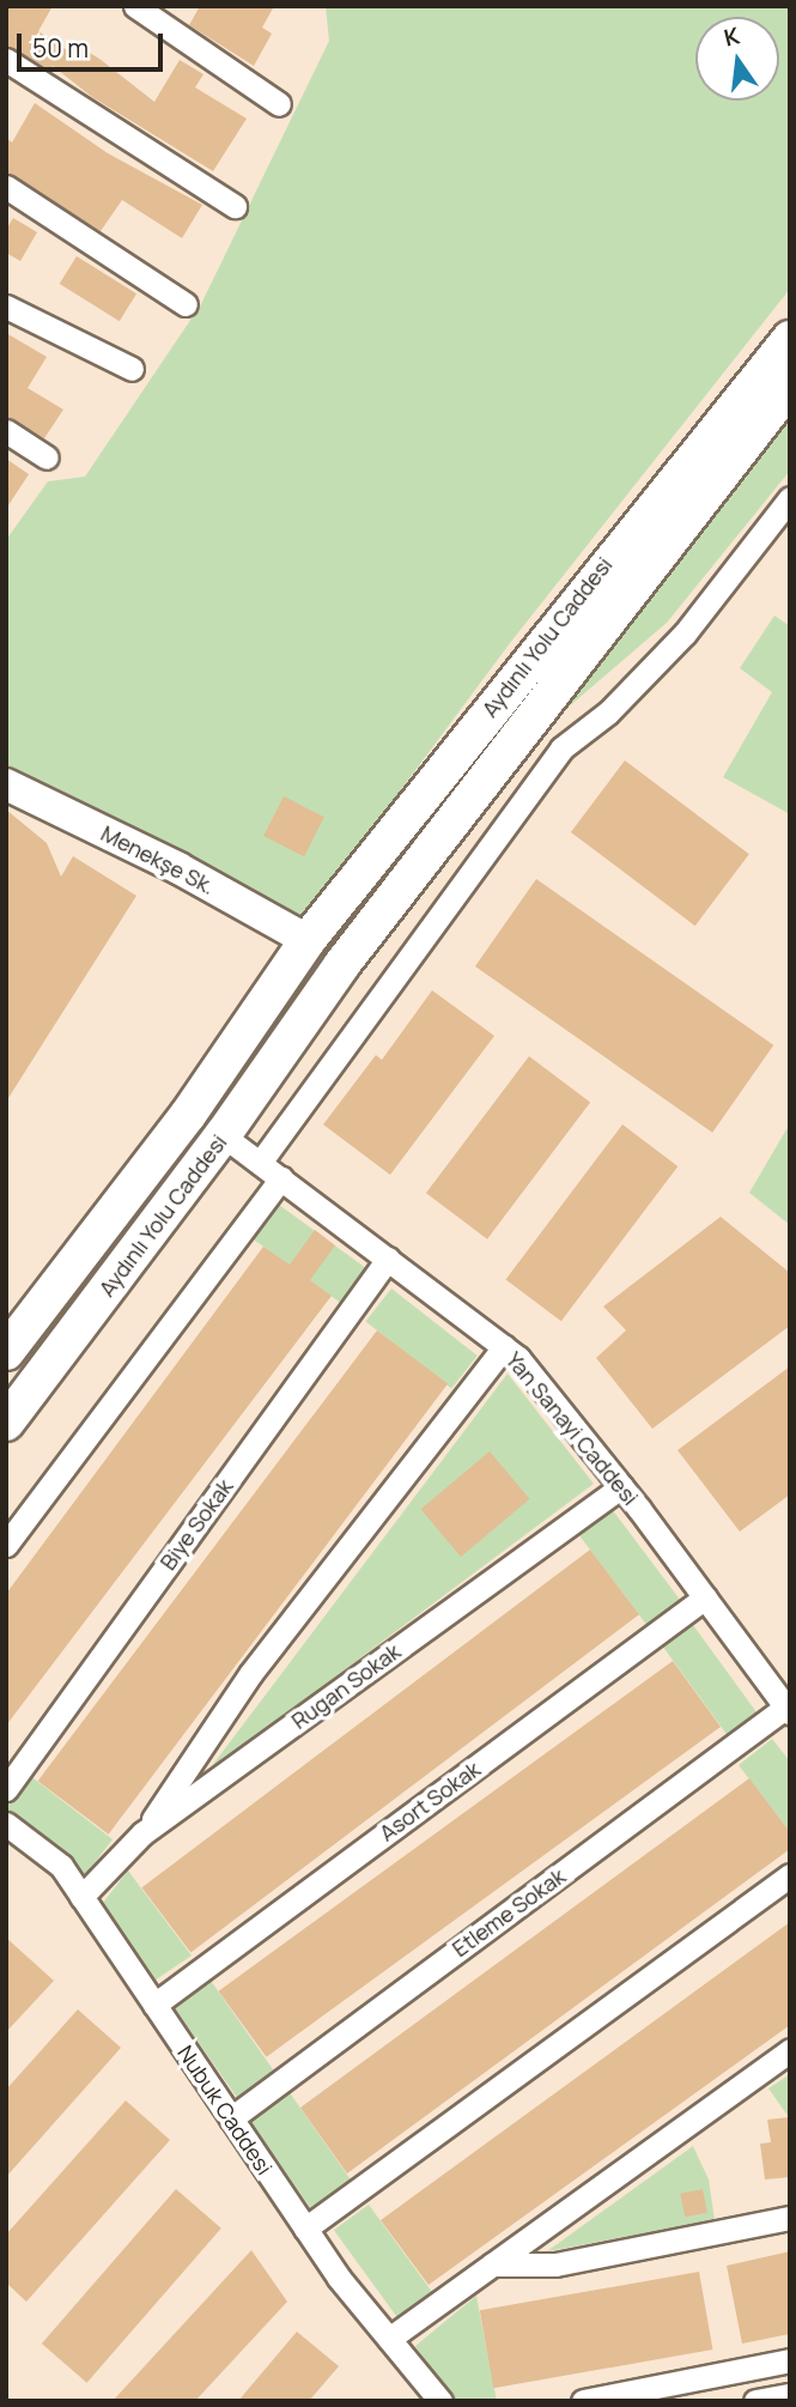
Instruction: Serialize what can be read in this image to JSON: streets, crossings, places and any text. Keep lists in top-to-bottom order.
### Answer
{
  "streets": {
    "main road": ["Aydınlı Yolu Caddesi"],
    "street": [
      "Menekşe Sk.",
      "Yan Sanayi Caddesi",
      "Biye Sokak",
      "Rugan Sokak",
      "Asort Sokak",
      "Etleme Sokak",
      "Nubuk Caddesi"
    ]
  },
  "crossings": [
    ["Aydınlı Yolu Caddesi", "Menekşe Sk."],
    ["Aydınlı Yolu Caddesi", "Yan Sanayi Caddesi"],
    ["Yan Sanayi Caddesi", "Biye Sokak"],
    ["Yan Sanayi Caddesi", "Rugan Sokak"],
    ["Yan Sanayi Caddesi", "Asort Sokak"],
    ["Yan Sanayi Caddesi", "Etleme Sokak"],
    ["Rugan Sokak", "Nubuk Caddesi"],
    ["Asort Sokak", "Nubuk Caddesi"],
    ["Etleme Sokak", "Nubuk Caddesi"]
  ],
  "scale_bar": "50 m",
  "north": "top"
}
